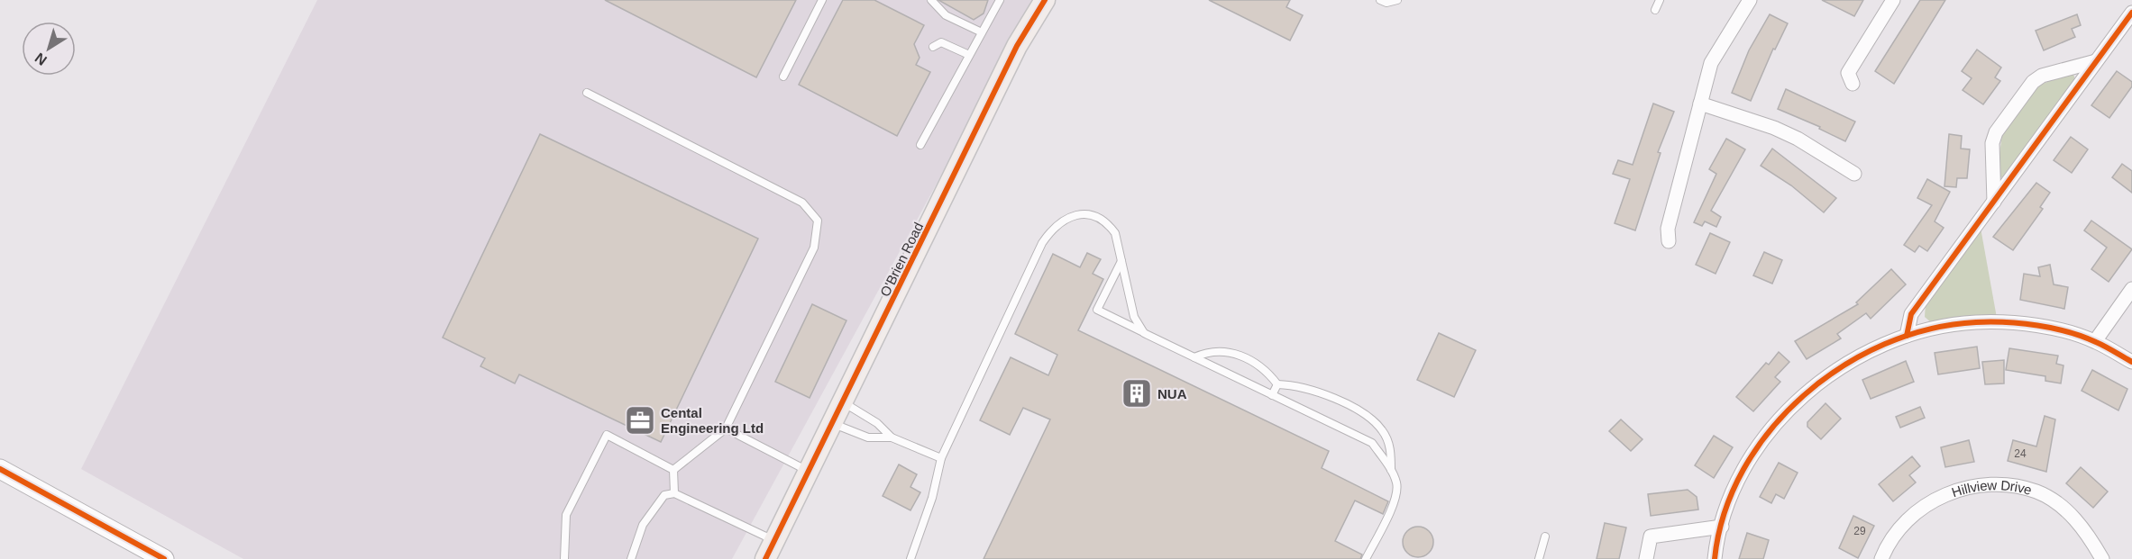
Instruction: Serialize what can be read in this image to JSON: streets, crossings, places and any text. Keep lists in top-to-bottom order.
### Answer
{
  "streets": {
    "main road": ["O'Brien Road"],
    "street": ["Hillview Drive"]
  },
  "places": {
    "building": ["NUA"],
    "office": ["Cental Engineering Ltd"]
  },
  "house_numbers": ["24", "29"],
  "north": "bottom left"
}
